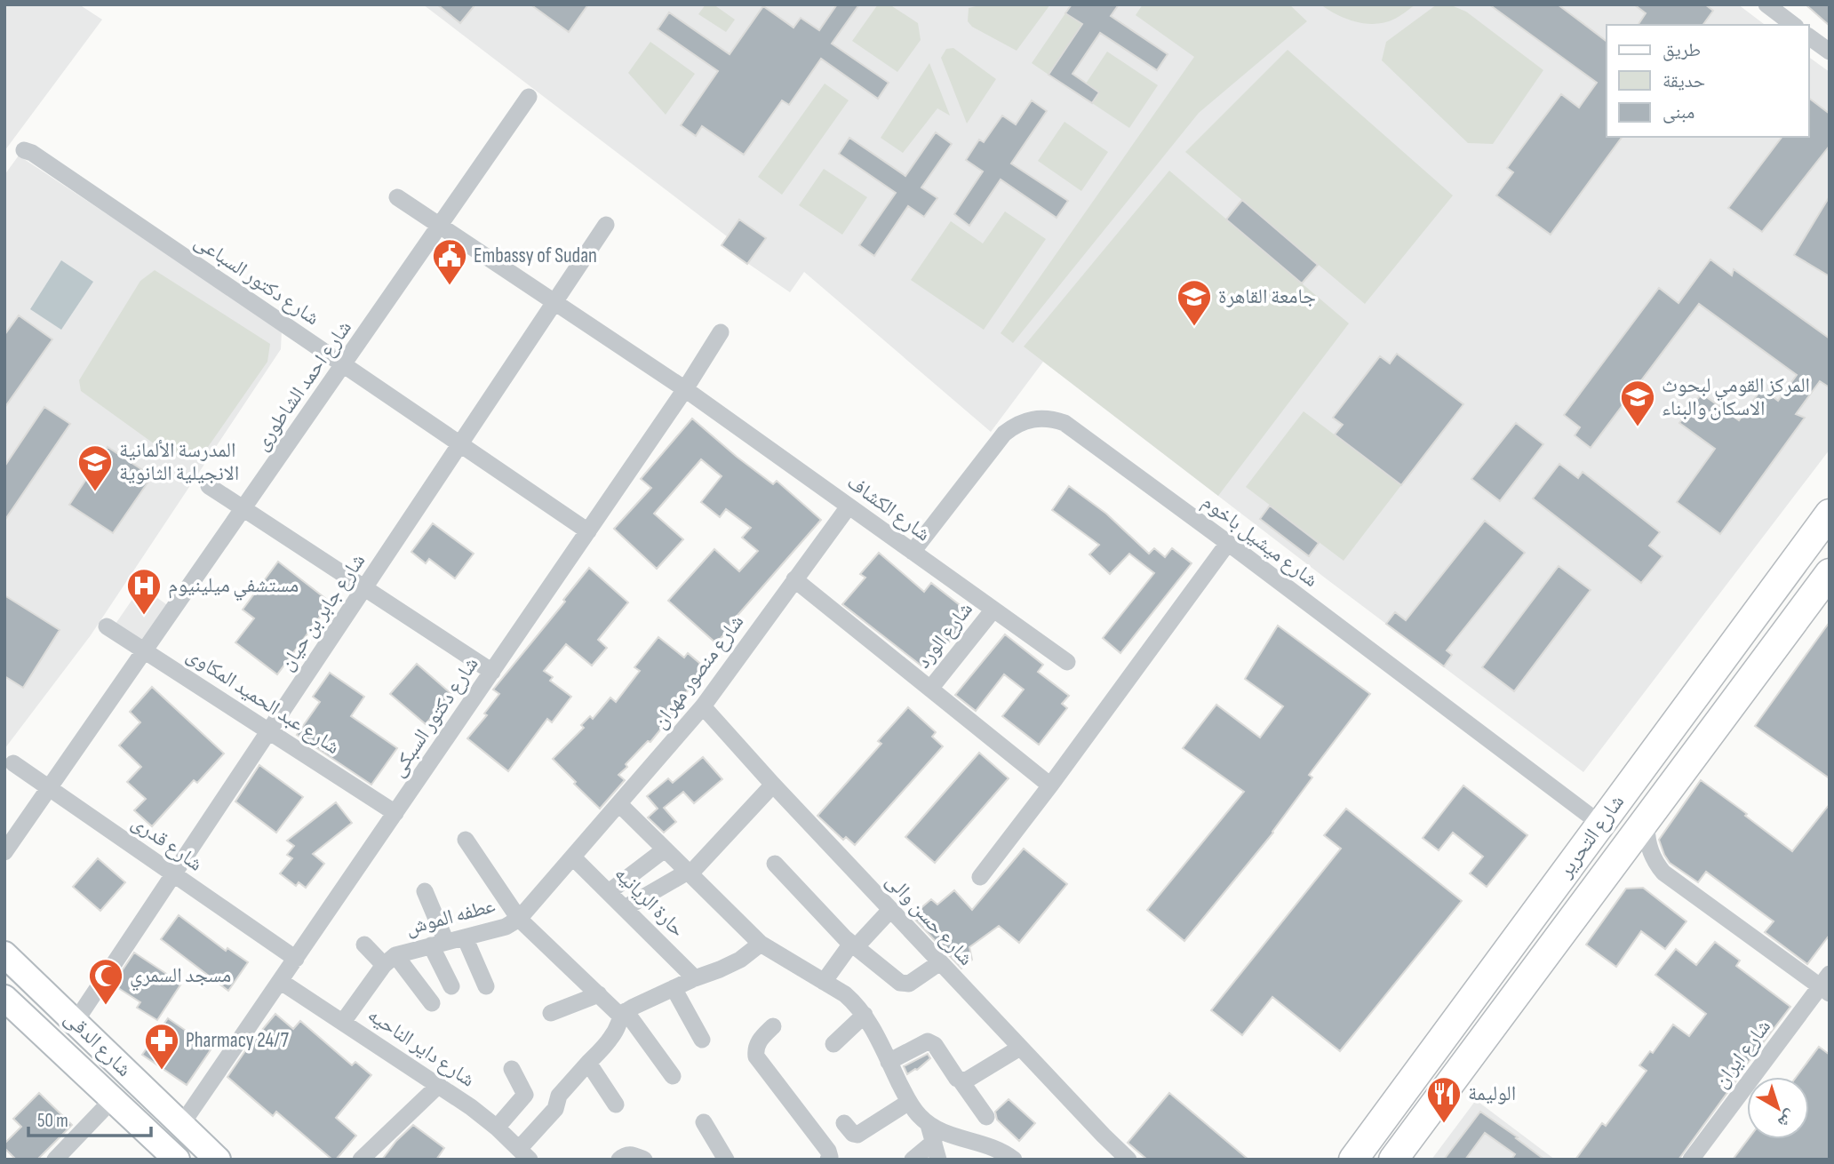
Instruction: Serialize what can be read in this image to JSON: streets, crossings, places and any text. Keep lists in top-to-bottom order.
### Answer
{
  "streets": {
    "main road": ["شارع التحرير", "شارع الدقى"],
    "street": [
      "شارع دكتور السباعى",
      "شارع احمد الشاطورى",
      "شارع الكشاف",
      "شارع ميشيل باخوم",
      "شارع جابر بن حيان",
      "شارع الورد",
      "شارع منصور مهران",
      "شارع عبد الحميد المكاوى",
      "شارع دكتور السبكى",
      "شارع قدرى",
      "حارة الريانيه",
      "عطفه الموش",
      "شارع حسن والى",
      "شارع داير الناحيه",
      "شارع ايران"
    ]
  },
  "crossings": [
    ["شارع دكتور السباعى", "شارع احمد الشاطورى"],
    ["شارع دكتور السباعى", "شارع جابر بن حيان"],
    ["شارع دكتور السباعى", "شارع دكتور السبكى"],
    ["شارع احمد الشاطورى", "شارع الكشاف"],
    ["شارع احمد الشاطورى", "شارع عبد الحميد المكاوى"],
    ["شارع احمد الشاطورى", "شارع قدرى"],
    ["شارع الكشاف", "شارع ميشيل باخوم"],
    ["شارع الكشاف", "شارع جابر بن حيان"],
    ["شارع الكشاف", "شارع الورد"],
    ["شارع الكشاف", "شارع منصور مهران"],
    ["شارع الكشاف", "شارع دكتور السبكى"],
    ["شارع ميشيل باخوم", "شارع التحرير"],
    ["شارع جابر بن حيان", "شارع عبد الحميد المكاوى"],
    ["شارع جابر بن حيان", "شارع قدرى"],
    ["شارع جابر بن حيان", "شارع الدقى"],
    ["شارع منصور مهران", "حارة الريانيه"],
    ["شارع منصور مهران", "عطفه الموش"],
    ["شارع منصور مهران", "شارع حسن والى"],
    ["شارع عبد الحميد المكاوى", "شارع دكتور السبكى"],
    ["شارع دكتور السبكى", "شارع قدرى"],
    ["شارع دكتور السبكى", "شارع الدقى"],
    ["شارع دكتور السبكى", "شارع داير الناحيه"],
    ["حارة الريانيه", "عطفه الموش"]
  ],
  "places": {
    "public building": ["Embassy of Sudan"],
    "school or university": ["جامعة القاهرة", "المركز القومي لبحوث الاسكان والبناء", "المدرسة الألمانية الانجيلية الثانوية"],
    "hospital": ["مستشفي ميلينيوم"],
    "mosque": ["مسجد السمري"],
    "pharmacy": ["Pharmacy 24/7"],
    "restaurant": ["الوليمة"]
  },
  "legend": ["طريق", "حديقة", "مبنى"],
  "scale_bar": "50 m",
  "north": "bottom right"
}
